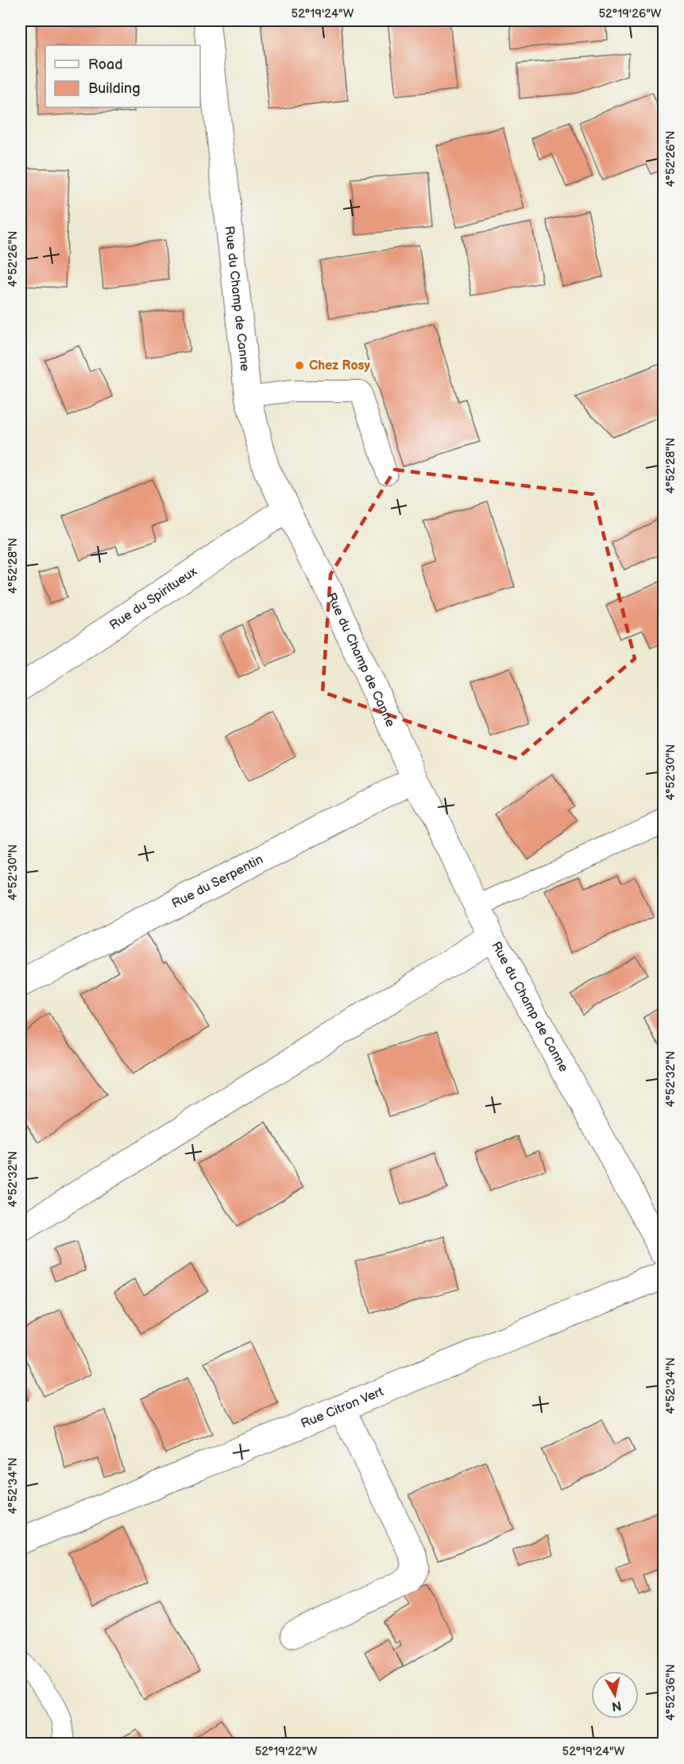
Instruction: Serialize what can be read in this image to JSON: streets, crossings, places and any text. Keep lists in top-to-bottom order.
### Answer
{
  "streets": {
    "street": [
      "Rue du Champ de Canne",
      "Rue du Spiritueux",
      "Rue du Serpentin",
      "Rue Citron Vert"
    ]
  },
  "crossings": [
    ["Rue du Champ de Canne", "Rue du Spiritueux"],
    ["Rue du Champ de Canne", "Rue du Serpentin"]
  ],
  "places": ["Chez Rosy"],
  "legend": ["Road", "Building"],
  "north": "bottom",
  "coordinates": [
    "52°19'24\"W",
    "52°19'26\"W",
    "4°52'26\"N",
    "4°52'28\"N",
    "4°52'30\"N",
    "4°52'32\"N",
    "4°52'34\"N",
    "4°52'36\"N",
    "52°19'22\"W"
  ]
}
